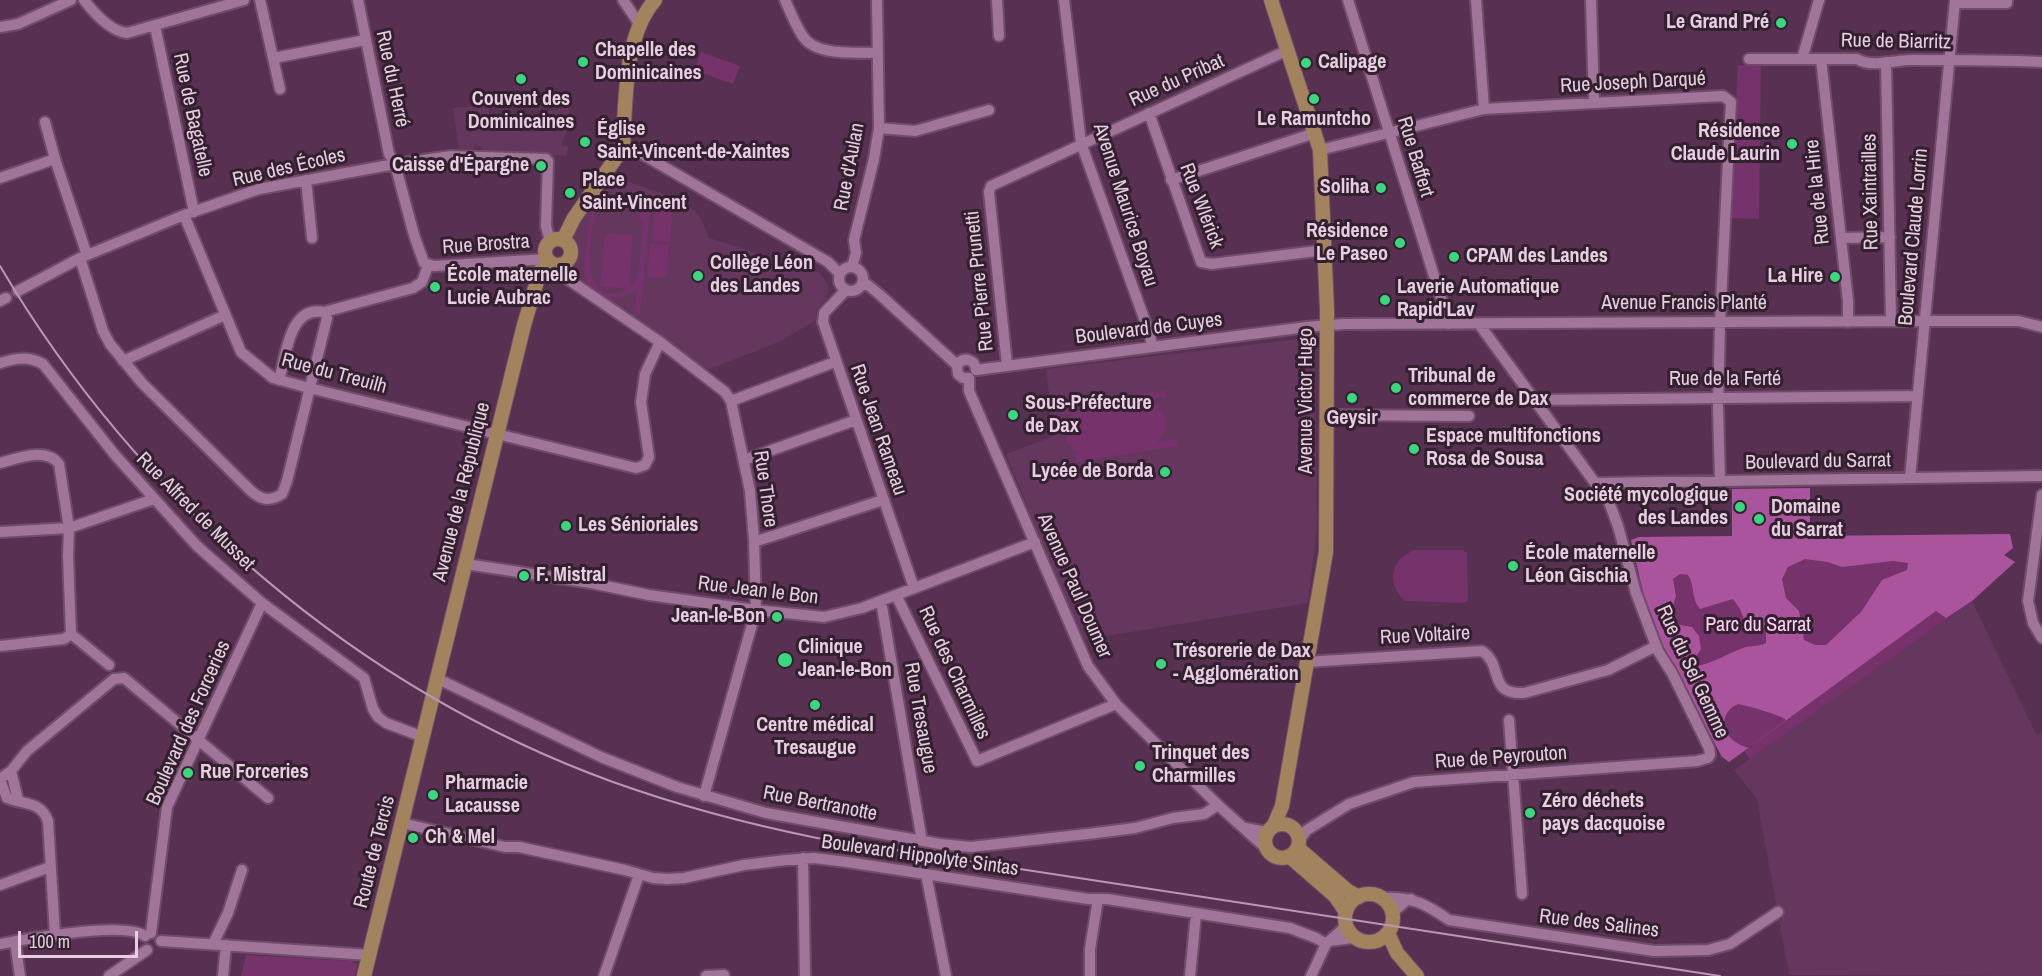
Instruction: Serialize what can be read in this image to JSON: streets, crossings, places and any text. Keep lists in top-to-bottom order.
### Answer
{
  "streets": {
    "main road": ["Avenue Victor Hugo", "Avenue de la République", "Route de Tercis"],
    "street": [
      "Rue de Biarritz",
      "Rue du Herré",
      "Rue du Pribat",
      "Rue Joseph Darqué",
      "Rue de Bagatelle",
      "Rue Baffert",
      "Rue d'Aulan",
      "Rue des Écoles",
      "Rue de la Hire",
      "Rue Xaintrailles",
      "Avenue Maurice Boyau",
      "Rue Wlérick",
      "Boulevard Claude Lorrin",
      "Rue Brostra",
      "Rue Pierre Prunetti",
      "Avenue Francis Planté",
      "Boulevard de Cuyes",
      "Rue du Treuilh",
      "Rue de la Ferté",
      "Rue Jean Rameau",
      "Boulevard du Sarrat",
      "Rue Thore",
      "Rue Alfred de Musset",
      "Avenue Paul Doumer",
      "Rue Jean le Bon",
      "Rue Voltaire",
      "Rue du Sel Gemme",
      "Rue des Charmilles",
      "Rue Tresaugue",
      "Boulevard des Forceries",
      "Rue de Peyrouton",
      "Rue Bertranotte",
      "Boulevard Hippolyte Sintas",
      "Rue des Salines"
    ]
  },
  "crossings": [
    ["Rue de Biarritz", "Rue de la Hire"],
    ["Rue de Biarritz", "Rue Xaintrailles"],
    ["Rue de Biarritz", "Boulevard Claude Lorrin"],
    ["Rue du Herré", "Rue des Écoles"],
    ["Rue du Herré", "Rue Brostra"],
    ["Rue du Pribat", "Avenue Maurice Boyau"],
    ["Rue du Pribat", "Rue Wlérick"],
    ["Rue du Pribat", "Rue Pierre Prunetti"],
    ["Rue du Pribat", "Avenue Victor Hugo"],
    ["Rue Joseph Darqué", "Rue Baffert"],
    ["Rue Joseph Darqué", "Avenue Francis Planté"],
    ["Rue Joseph Darqué", "Avenue Victor Hugo"],
    ["Rue de Bagatelle", "Rue des Écoles"],
    ["Rue de Bagatelle", "Rue du Treuilh"],
    ["Rue Baffert", "Avenue Francis Planté"],
    ["Rue d'Aulan", "Rue Jean Rameau"],
    ["Rue des Écoles", "Rue Brostra"],
    ["Rue des Écoles", "Rue du Treuilh"],
    ["Rue des Écoles", "Avenue de la République"],
    ["Rue de la Hire", "Avenue Francis Planté"],
    ["Rue Xaintrailles", "Avenue Francis Planté"],
    ["Avenue Maurice Boyau", "Rue Pierre Prunetti"],
    ["Avenue Maurice Boyau", "Boulevard de Cuyes"],
    ["Rue Wlérick", "Avenue Victor Hugo"],
    ["Boulevard Claude Lorrin", "Avenue Francis Planté"],
    ["Boulevard Claude Lorrin", "Rue de la Ferté"],
    ["Boulevard Claude Lorrin", "Boulevard du Sarrat"],
    ["Rue Brostra", "Avenue de la République"],
    ["Rue Pierre Prunetti", "Boulevard de Cuyes"],
    ["Avenue Francis Planté", "Boulevard de Cuyes"],
    ["Avenue Francis Planté", "Avenue Victor Hugo"],
    ["Avenue Francis Planté", "Rue du Sel Gemme"],
    ["Boulevard de Cuyes", "Avenue Victor Hugo"],
    ["Boulevard de Cuyes", "Avenue Paul Doumer"],
    ["Rue du Treuilh", "Avenue de la République"],
    ["Rue de la Ferté", "Rue du Sel Gemme"],
    ["Avenue Victor Hugo", "Avenue Paul Doumer"],
    ["Avenue Victor Hugo", "Rue Voltaire"],
    ["Rue Jean Rameau", "Rue Jean le Bon"],
    ["Boulevard du Sarrat", "Rue du Sel Gemme"],
    ["Rue Thore", "Rue Jean le Bon"],
    ["Rue Thore", "Rue Bertranotte"],
    ["Avenue de la République", "Rue Alfred de Musset"],
    ["Avenue de la République", "Rue Jean le Bon"],
    ["Avenue de la République", "Rue Bertranotte"],
    ["Avenue de la République", "Route de Tercis"],
    ["Rue Alfred de Musset", "Boulevard des Forceries"],
    ["Rue Alfred de Musset", "Route de Tercis"],
    ["Avenue Paul Doumer", "Rue Jean le Bon"],
    ["Avenue Paul Doumer", "Rue des Charmilles"],
    ["Avenue Paul Doumer", "Rue Bertranotte"],
    ["Rue Jean le Bon", "Rue des Charmilles"],
    ["Rue Jean le Bon", "Rue Tresaugue"],
    ["Rue Voltaire", "Rue du Sel Gemme"],
    ["Rue du Sel Gemme", "Rue de Peyrouton"],
    ["Rue Tresaugue", "Rue Bertranotte"],
    ["Route de Tercis", "Boulevard Hippolyte Sintas"]
  ],
  "parks": ["Parc du Sarrat"],
  "places": [
    "Le Grand Pré",
    "Chapelle des Dominicaines",
    "Calipage",
    "Couvent des Dominicaines",
    "Le Ramuntcho",
    "Église Saint-Vincent-de-Xaintes",
    "Résidence Claude Laurin",
    "Caisse d'Épargne",
    "Soliha",
    "Place Saint-Vincent",
    "Résidence Le Paseo",
    "CPAM des Landes",
    "Collège Léon des Landes",
    "La Hire",
    "École maternelle Lucie Aubrac",
    "Laverie Automatique Rapid'Lav",
    "Tribunal de commerce de Dax",
    "Geysir",
    "Sous-Préfecture de Dax",
    "Espace multifonctions Rosa de Sousa",
    "Lycée de Borda",
    "Société mycologique des Landes",
    "Domaine du Sarrat",
    "Les Sénioriales",
    "École maternelle Léon Gischia",
    "F. Mistral",
    "Jean-le-Bon",
    "Clinique Jean-le-Bon",
    "Trésorerie de Dax - Agglomération",
    "Centre médical Tresaugue",
    "Trinquet des Charmilles",
    "Rue Forceries",
    "Pharmacie Lacausse",
    "Zéro déchets pays dacquoise",
    "Ch & Mel"
  ],
  "scale_bar": "100 m"
}
